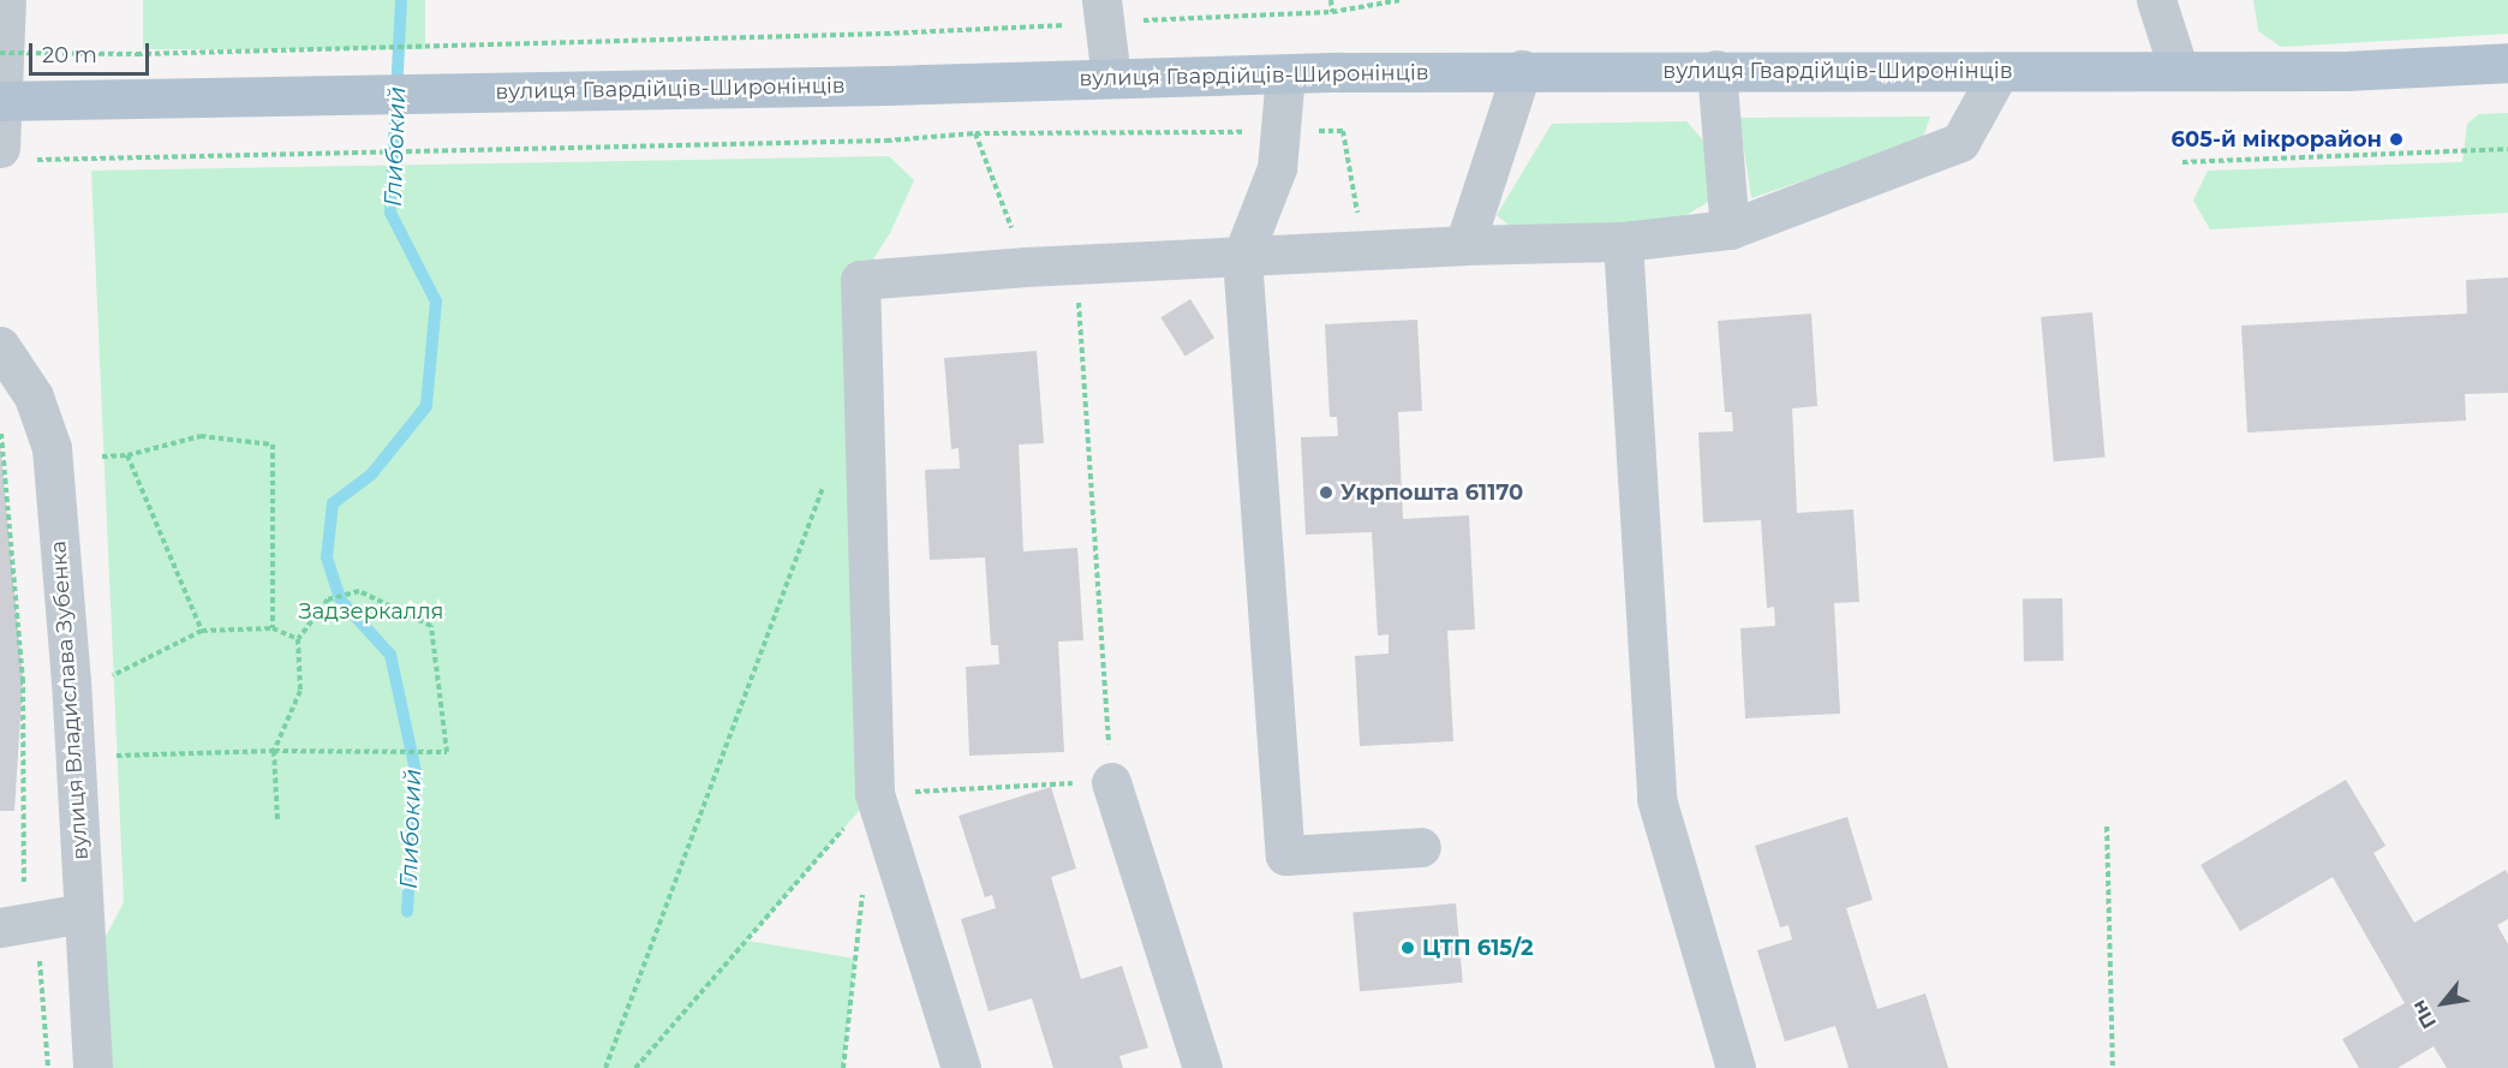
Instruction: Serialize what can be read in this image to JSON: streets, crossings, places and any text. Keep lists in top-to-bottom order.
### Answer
{
  "streets": {
    "main road": ["вулиця Гвардійців-Широнінців"],
    "street": ["вулиця Владислава Зубенка"]
  },
  "water": ["Глибокий"],
  "parks": ["Задзеркалля"],
  "places": ["605-й мікрорайон", "Укрпошта 61170", "ЦТП 615/2"],
  "scale_bar": "20 m",
  "north": "bottom left"
}
